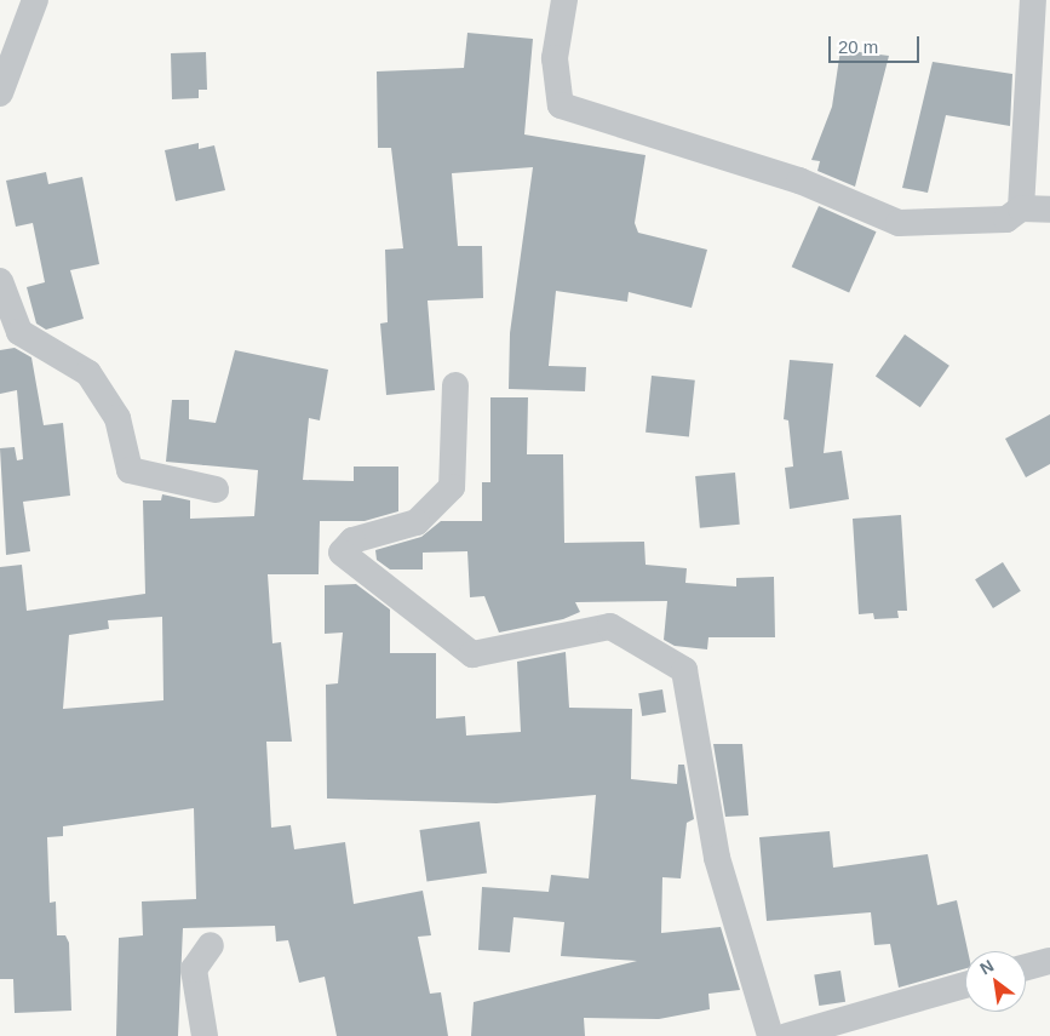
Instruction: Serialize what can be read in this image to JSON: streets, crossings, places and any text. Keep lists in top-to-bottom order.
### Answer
{
  "scale_bar": "20 m",
  "north": "top left"
}
